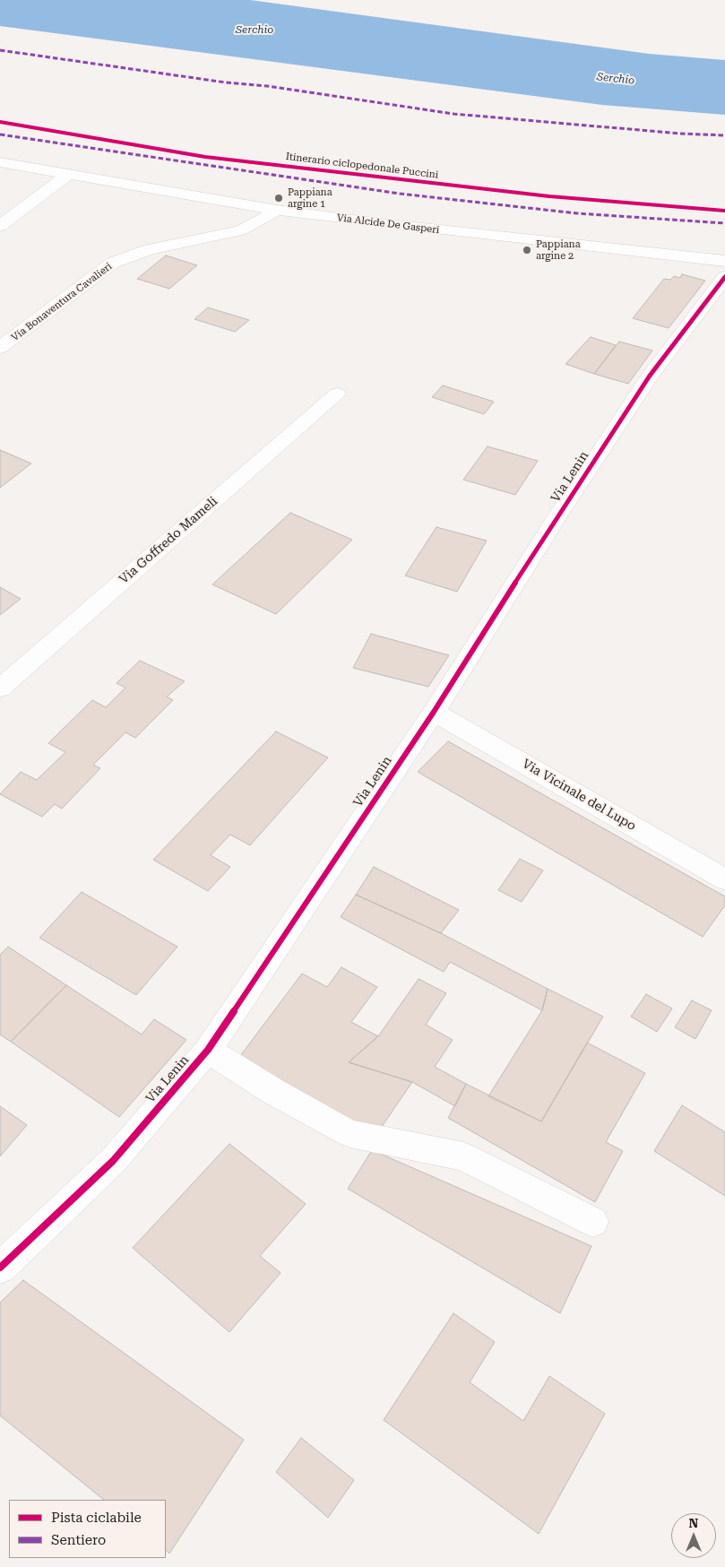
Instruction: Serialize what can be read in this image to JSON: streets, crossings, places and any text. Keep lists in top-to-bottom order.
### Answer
{
  "streets": {
    "street": [
      "Via Alcide De Gasperi",
      "Via Bonaventura Cavalieri",
      "Via Lenin",
      "Via Goffredo Mameli",
      "Via Vicinale del Lupo"
    ],
    "cycle path": ["Itinerario ciclopedonale Puccini"]
  },
  "crossings": [
    ["Via Alcide De Gasperi", "Via Bonaventura Cavalieri"],
    ["Via Lenin", "Via Vicinale del Lupo"]
  ],
  "water": ["Serchio"],
  "places": ["Pappiana argine 1", "Pappiana argine 2"],
  "legend": ["Pista ciclabile", "Sentiero"],
  "north": "top"
}
